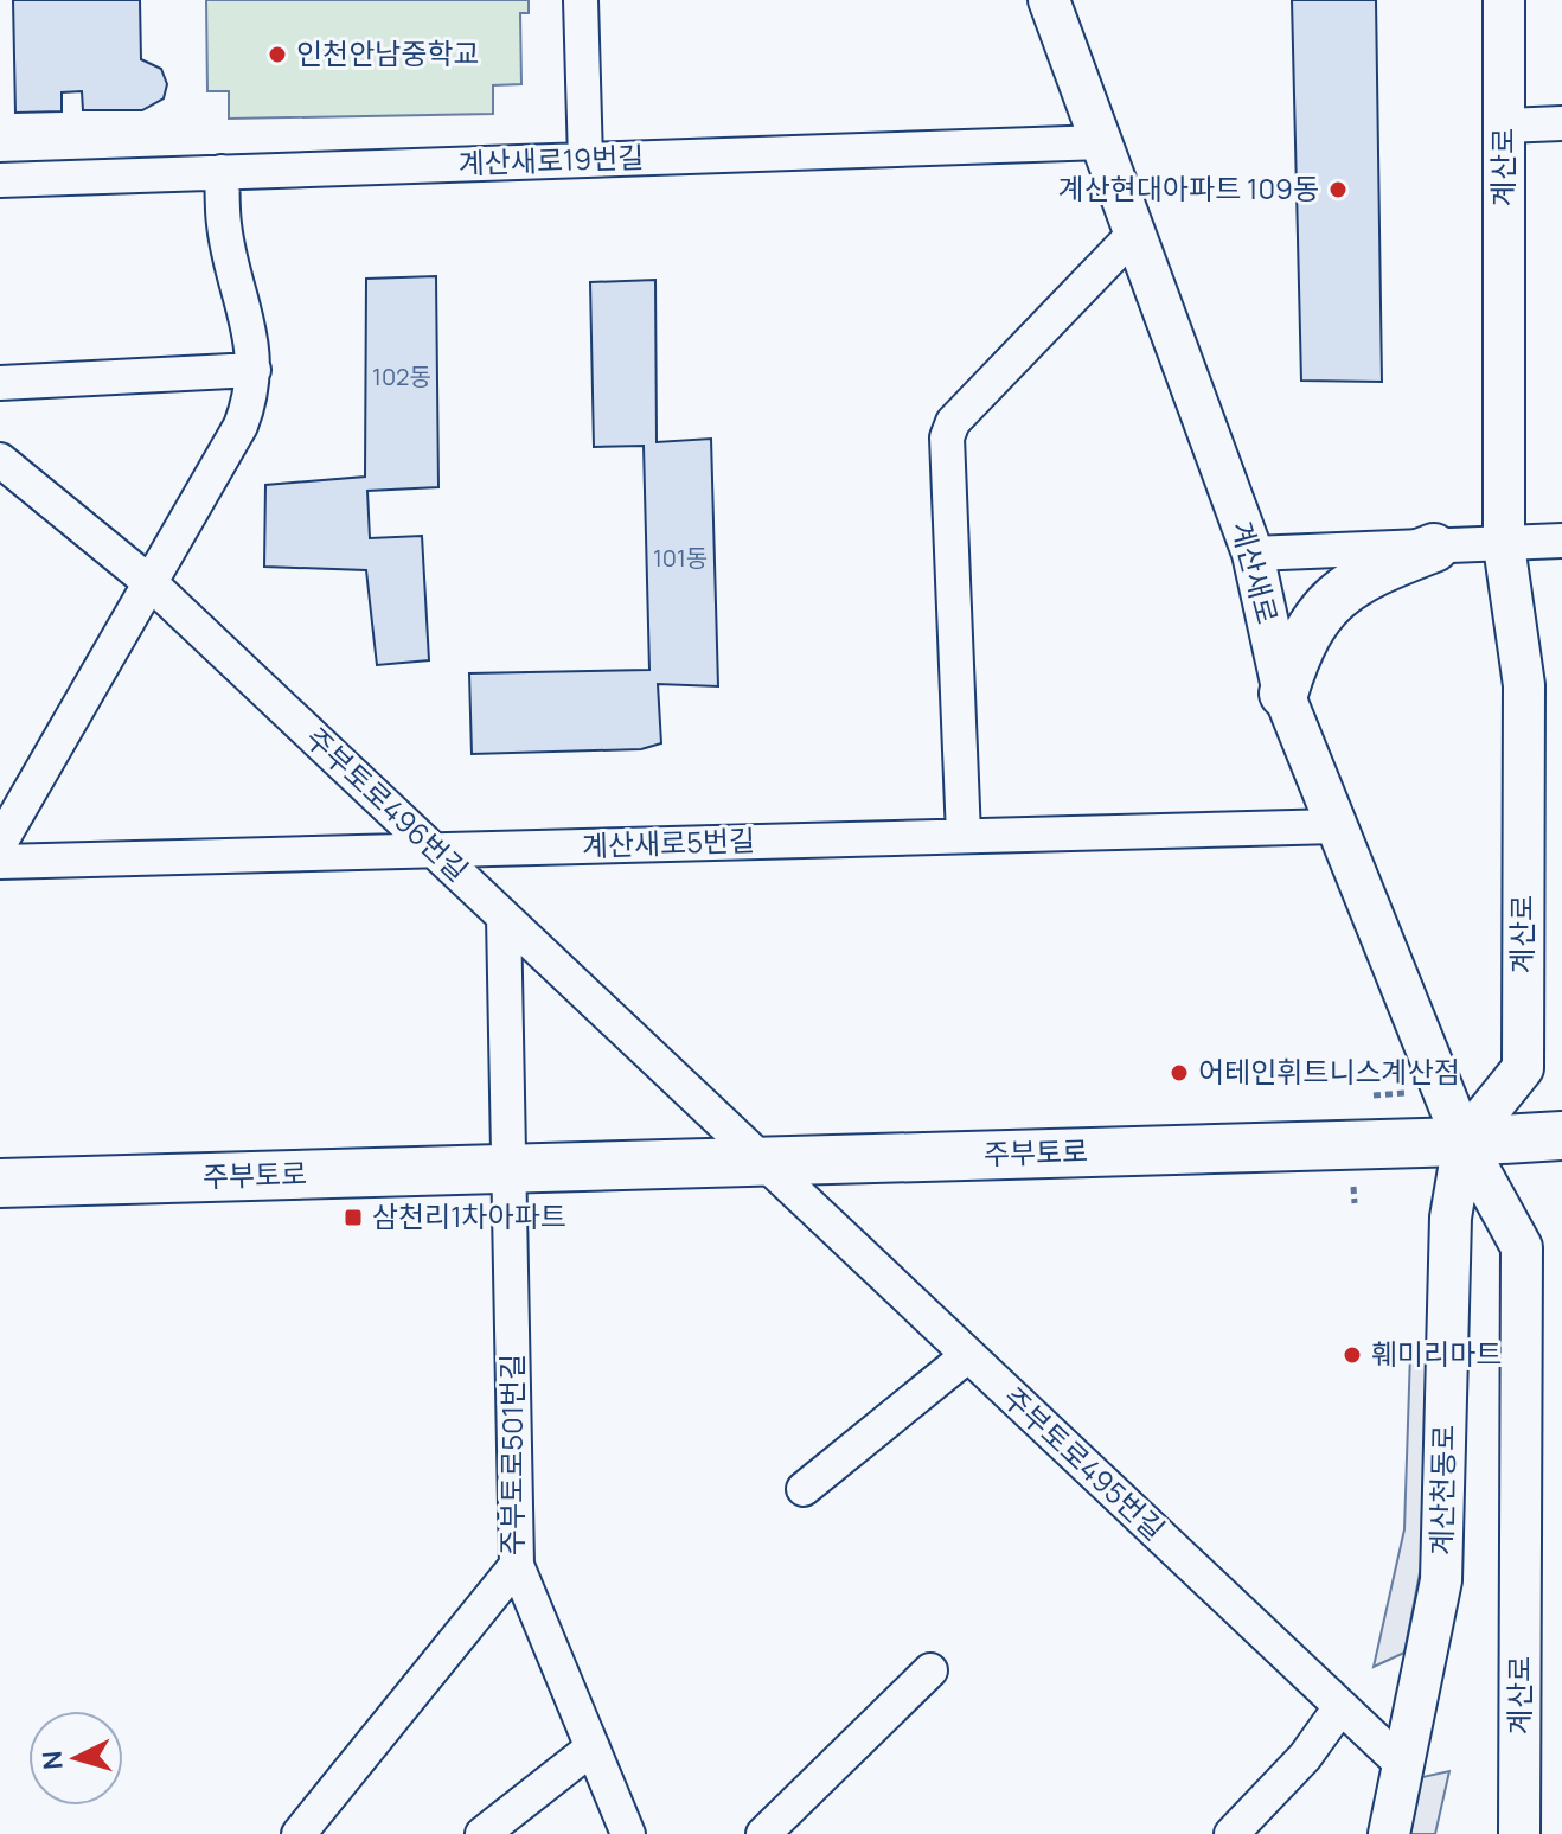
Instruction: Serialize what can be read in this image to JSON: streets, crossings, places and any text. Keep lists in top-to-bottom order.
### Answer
{
  "streets": {
    "main road": ["주부토로"],
    "street": [
      "계산새로19번길",
      "계산로",
      "계산새로",
      "주부토로496번길",
      "계산새로5번길",
      "주부토로501번길",
      "주부토로495번길",
      "계산천동로"
    ]
  },
  "crossings": [
    ["계산새로19번길", "계산새로"],
    ["계산로", "계산새로"],
    ["계산로", "주부토로"],
    ["계산로", "계산천동로"],
    ["계산새로", "계산새로5번길"],
    ["계산새로", "주부토로"],
    ["계산새로", "계산천동로"],
    ["주부토로496번길", "계산새로5번길"],
    ["주부토로496번길", "주부토로"],
    ["주부토로496번길", "주부토로495번길"],
    ["주부토로", "주부토로501번길"],
    ["주부토로", "주부토로495번길"],
    ["주부토로", "계산천동로"],
    ["주부토로495번길", "계산천동로"]
  ],
  "places": {
    "other": [
      "인천안남중학교",
      "계산현대아파트 109동",
      "어테인휘트니스계산점",
      "훼미리마트"
    ],
    "transit": ["삼천리1차아파트"]
  },
  "house_numbers": ["102동", "101동"],
  "north": "left"
}
